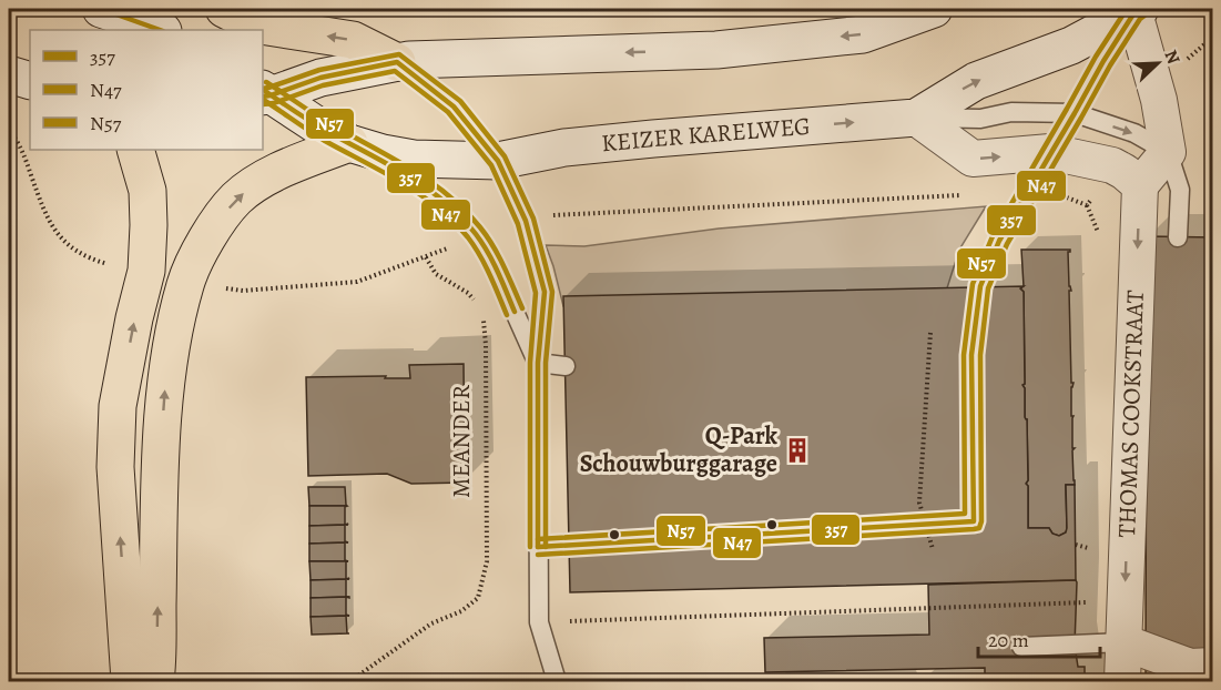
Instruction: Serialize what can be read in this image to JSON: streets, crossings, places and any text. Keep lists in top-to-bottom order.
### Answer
{
  "streets": {
    "main road": ["KEIZER KARELWEG"],
    "street": ["THOMAS COOKSTRAAT"],
    "path": ["MEANDER"]
  },
  "one_way": ["THOMAS COOKSTRAAT"],
  "places": {
    "building": ["Q-Park Schouwburggarage"]
  },
  "lines": ["transit line 357", "transit line N57", "transit line N47"],
  "legend": ["357", "N47", "N57"],
  "scale_bar": "20 m",
  "north": "top right"
}
